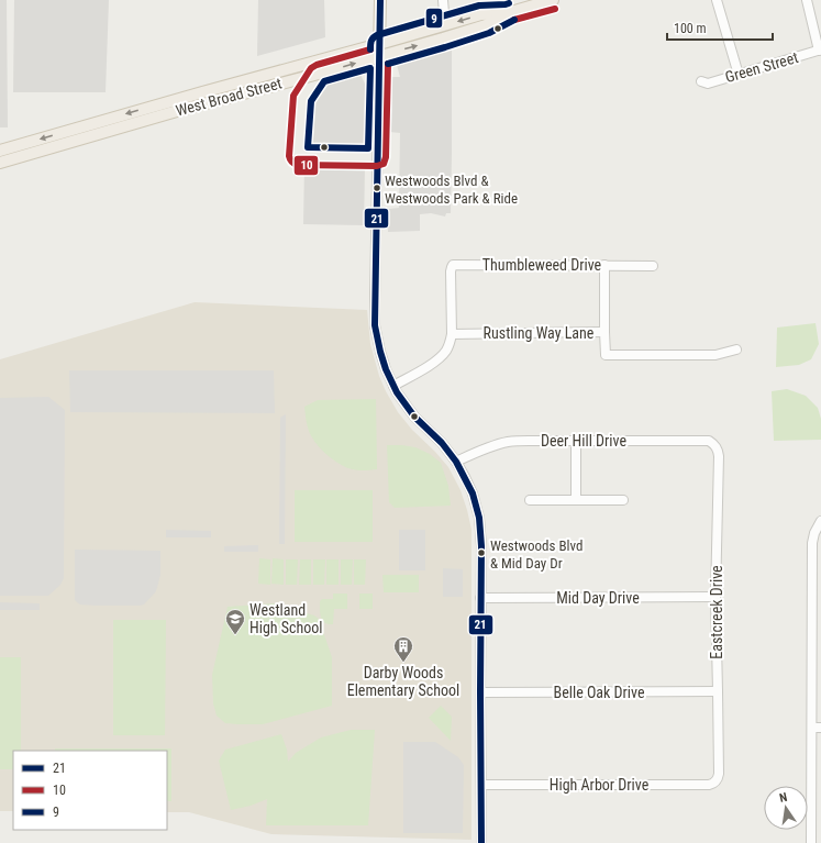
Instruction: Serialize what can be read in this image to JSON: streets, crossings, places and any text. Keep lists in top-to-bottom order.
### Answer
{
  "streets": {
    "main road": ["West Broad Street"],
    "street": [
      "Green Street",
      "Thumbleweed Drive",
      "Rustling Way Lane",
      "Deer Hill Drive",
      "Mid Day Drive",
      "Eastcreek Drive",
      "Belle Oak Drive",
      "High Arbor Drive"
    ]
  },
  "crossings": [
    ["Thumbleweed Drive", "Rustling Way Lane"],
    ["Deer Hill Drive", "Eastcreek Drive"],
    ["Mid Day Drive", "Eastcreek Drive"],
    ["Eastcreek Drive", "Belle Oak Drive"],
    ["Eastcreek Drive", "High Arbor Drive"]
  ],
  "places": {
    "other": ["Westwoods Blvd & Westwoods Park & Ride", "Westwoods Blvd & Mid Day Dr"],
    "school or university": ["Westland High School"],
    "building": ["Darby Woods Elementary School"]
  },
  "lines": ["transit line 21", "transit line 9", "transit line 10"],
  "legend": ["21", "10", "9"],
  "scale_bar": "100 m",
  "north": "top"
}
